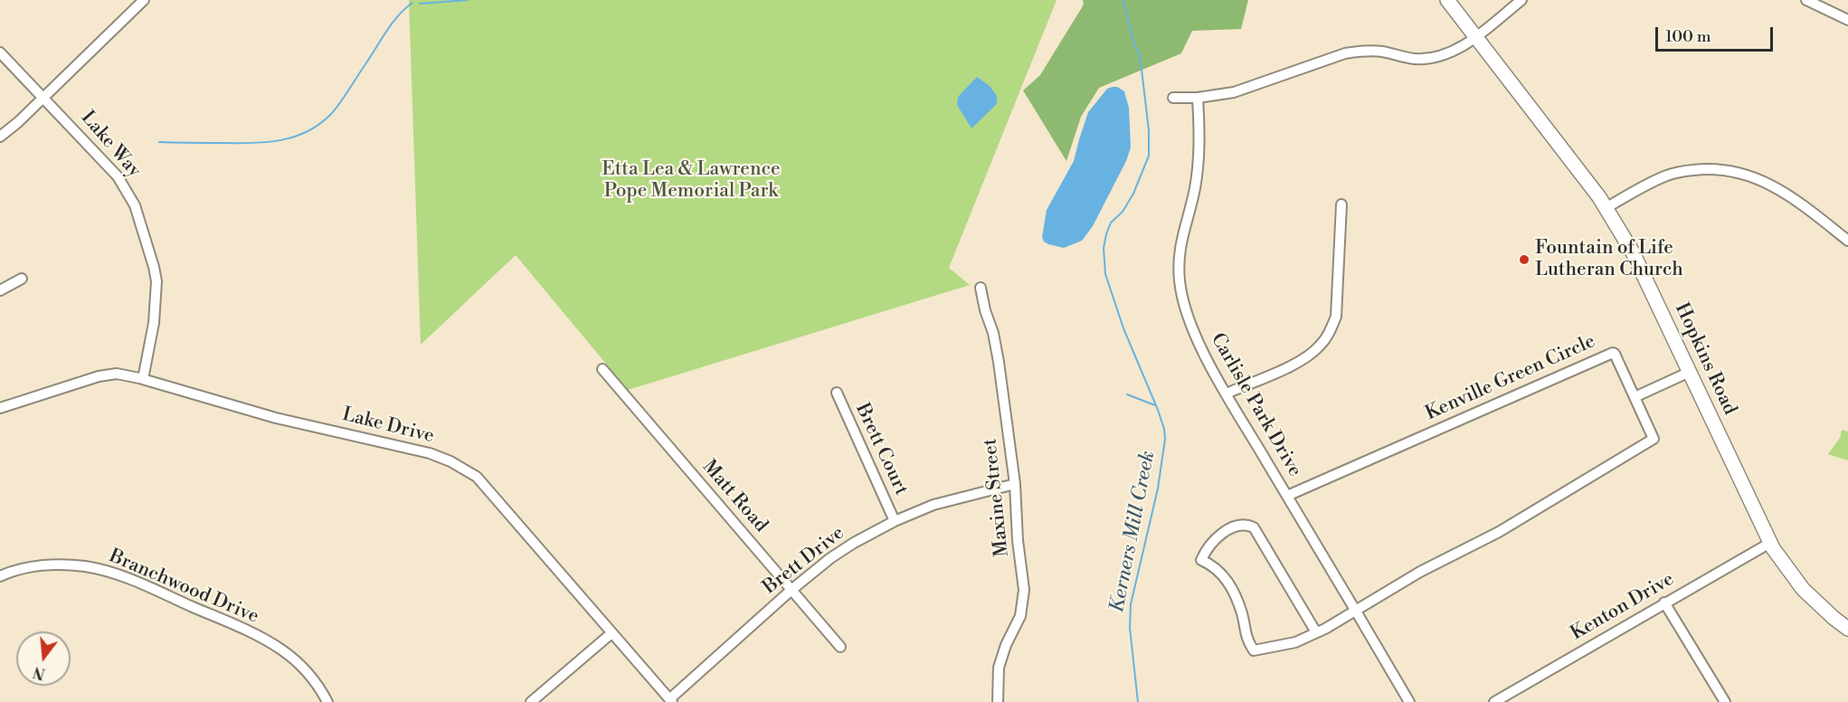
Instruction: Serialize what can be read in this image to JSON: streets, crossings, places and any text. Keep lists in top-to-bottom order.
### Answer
{
  "streets": {
    "main road": ["Hopkins Road"],
    "street": [
      "Lake Way",
      "Kenville Green Circle",
      "Carlisle Park Drive",
      "Lake Drive",
      "Brett Court",
      "Matt Road",
      "Maxine Street",
      "Brett Drive",
      "Branchwood Drive",
      "Kenton Drive"
    ]
  },
  "crossings": [
    ["Lake Way", "Lake Drive"],
    ["Hopkins Road", "Kenton Drive"],
    ["Kenville Green Circle", "Carlisle Park Drive"],
    ["Lake Drive", "Brett Drive"],
    ["Brett Court", "Brett Drive"],
    ["Matt Road", "Brett Drive"],
    ["Maxine Street", "Brett Drive"]
  ],
  "water": ["Kerners Mill Creek"],
  "parks": ["Etta Lea & Lawrence Pope Memorial Park"],
  "places": ["Fountain of Life Lutheran Church"],
  "scale_bar": "100 m",
  "north": "bottom"
}
